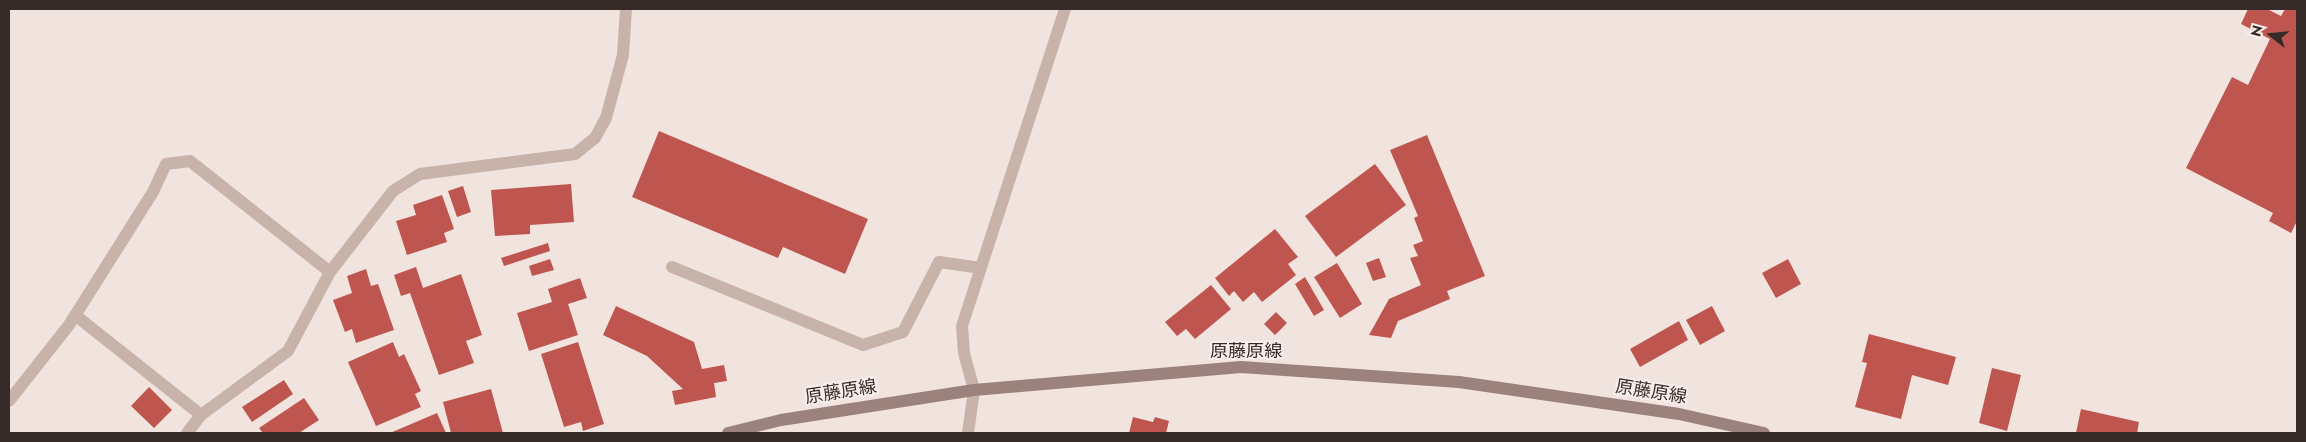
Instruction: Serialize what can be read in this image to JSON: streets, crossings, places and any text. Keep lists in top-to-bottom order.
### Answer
{
  "streets": {
    "main road": ["原藤原線"]
  },
  "north": "left"
}
